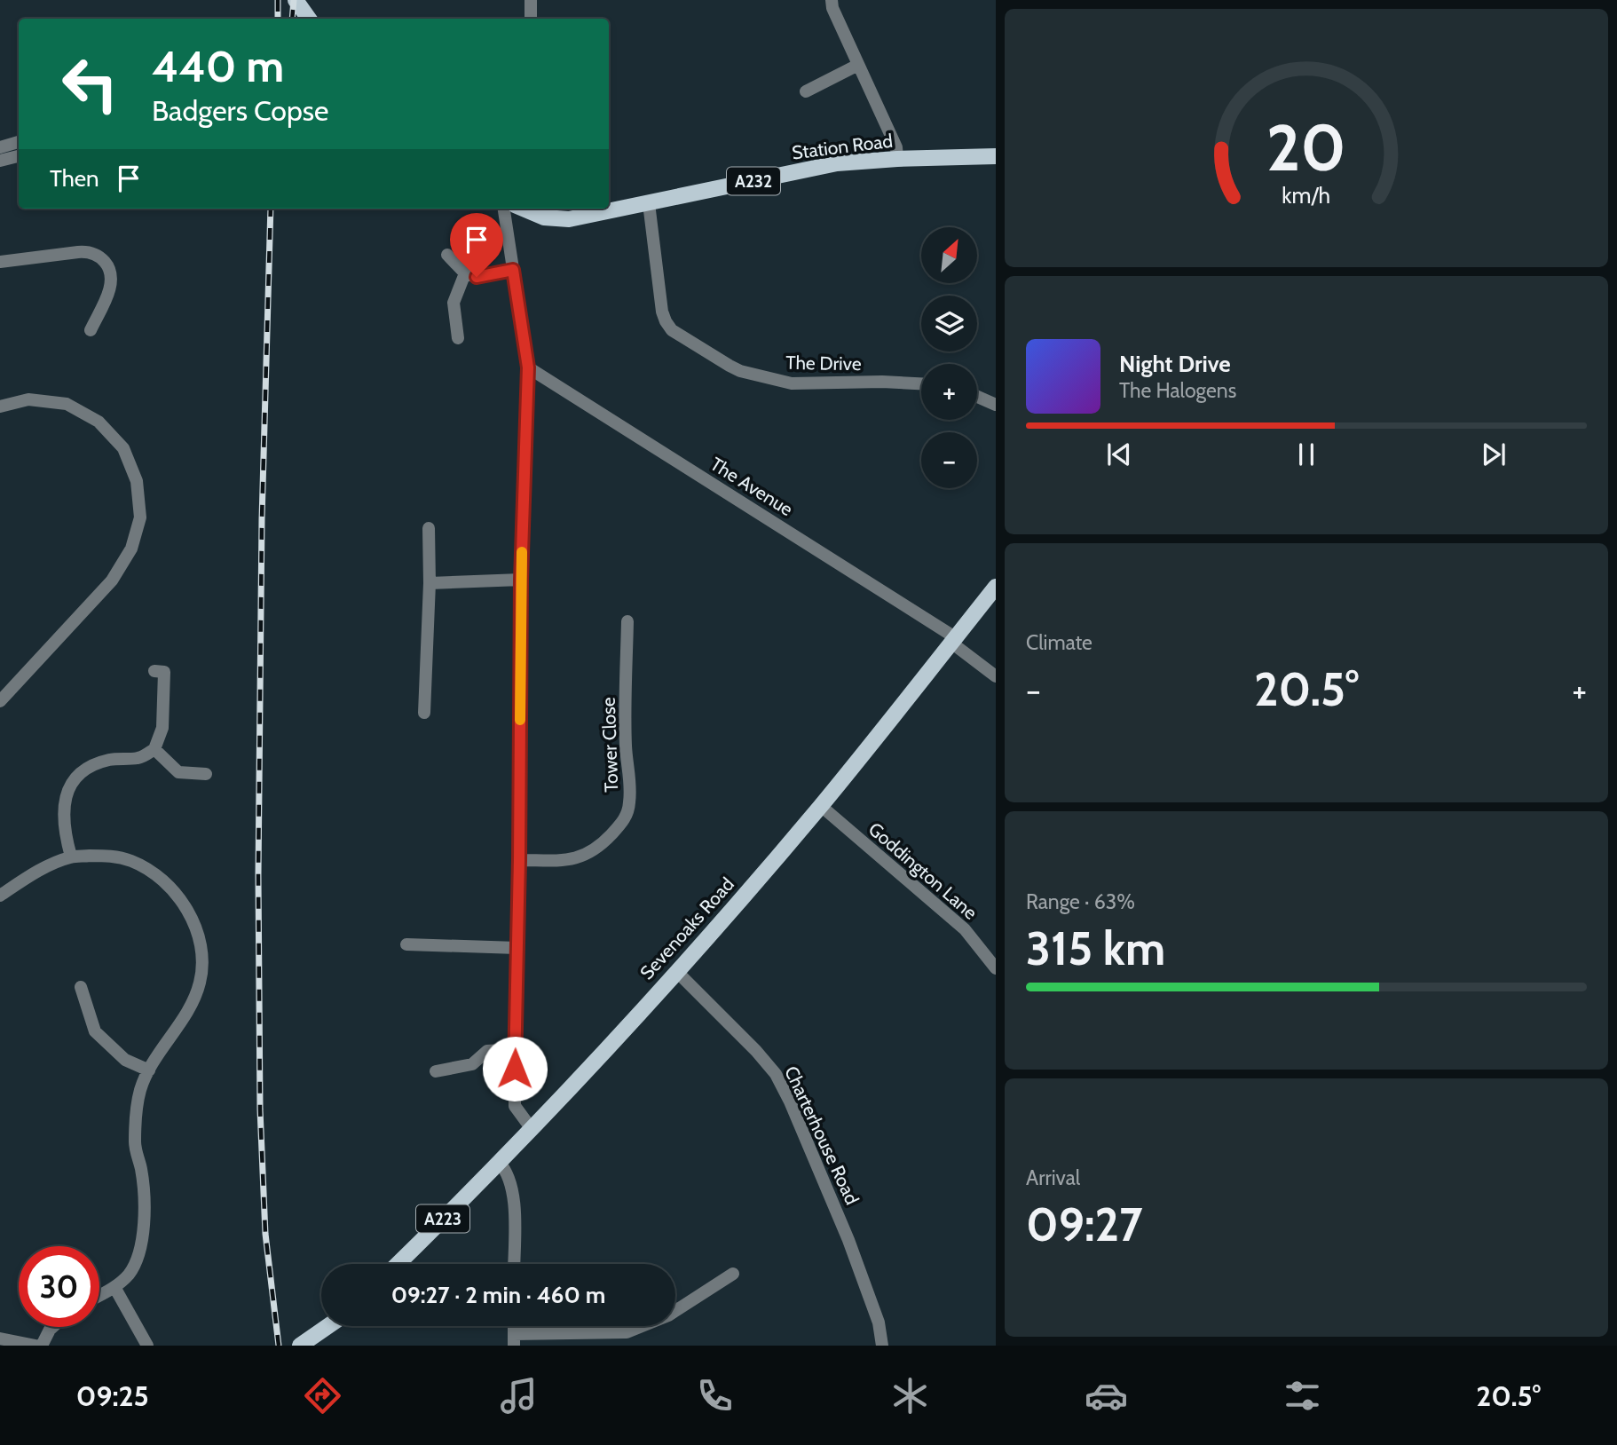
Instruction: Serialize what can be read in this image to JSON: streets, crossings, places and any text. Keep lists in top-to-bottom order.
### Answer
{
  "streets": {
    "main road": [
      "Station Road",
      "A232",
      "Sevenoaks Road",
      "A223"
    ],
    "street": [
      "The Drive",
      "The Avenue",
      "Tower Close",
      "Goddington Lane",
      "Charterhouse Road"
    ]
  },
  "crossings": [
    ["Station Road", "The Drive"],
    ["The Avenue", "Sevenoaks Road"],
    ["Goddington Lane", "Sevenoaks Road"],
    ["Sevenoaks Road", "Charterhouse Road"]
  ],
  "north": "top right",
  "page": {
    "turn": ["440 m", "Badgers Copse"],
    "then": "Then",
    "map_buttons": ["+", "−"],
    "song": ["Night Drive", "The Halogens"],
    "tile": [
      "Climate",
      ["Range · 63%", "315 km"],
      ["Arrival", "09:27"]
    ],
    "heat": ["−", "20.5°", "+"],
    "limit": "30",
    "trip": "09:27 · 2 min · 460 m",
    "tabs": ["09:25", "20.5°"],
    "gauge": ["20", "km/h"]
  }
}
